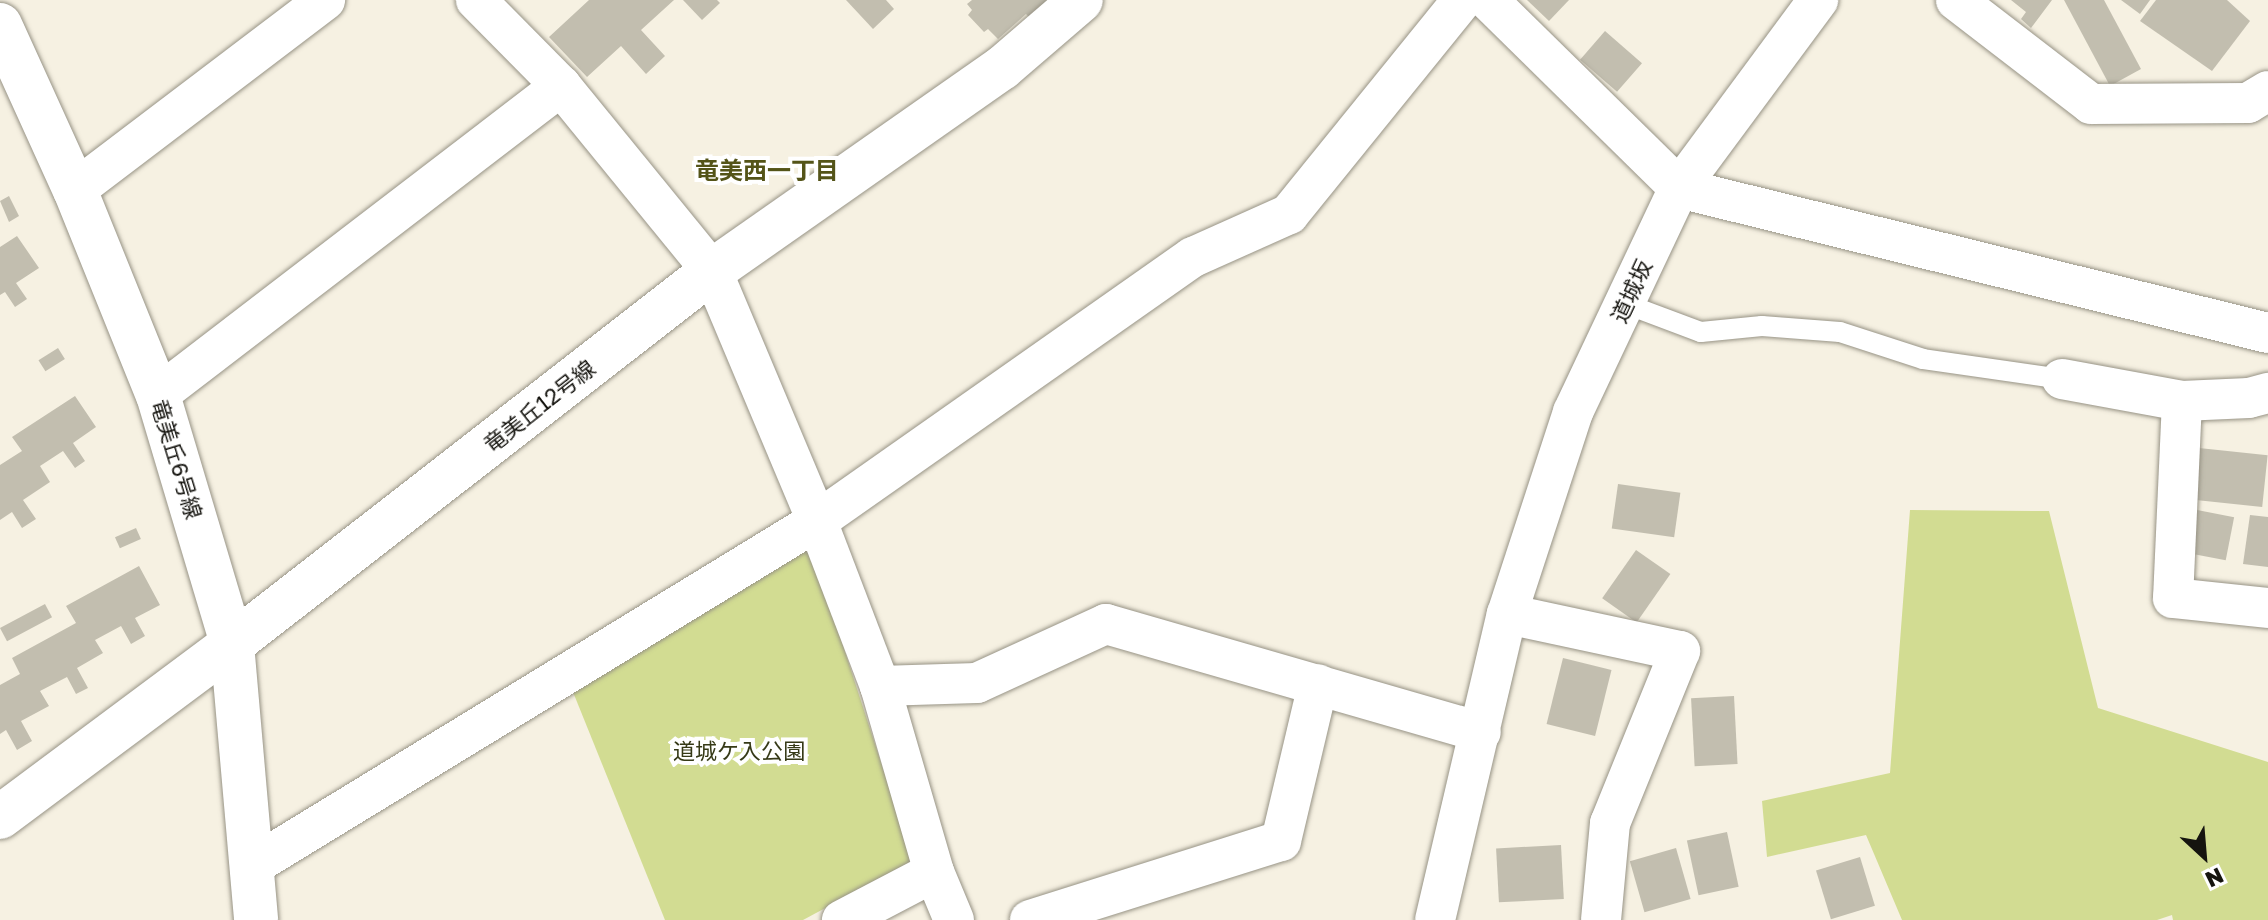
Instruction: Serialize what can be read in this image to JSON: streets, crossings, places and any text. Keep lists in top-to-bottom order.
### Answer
{
  "streets": {
    "street": ["道城坂", "竜美丘12号線", "竜美丘6号線"]
  },
  "crossings": [
    ["竜美丘12号線", "竜美丘6号線"]
  ],
  "districts": ["竜美西一丁目"],
  "parks": ["道城ケ入公園"],
  "north": "bottom right"
}
